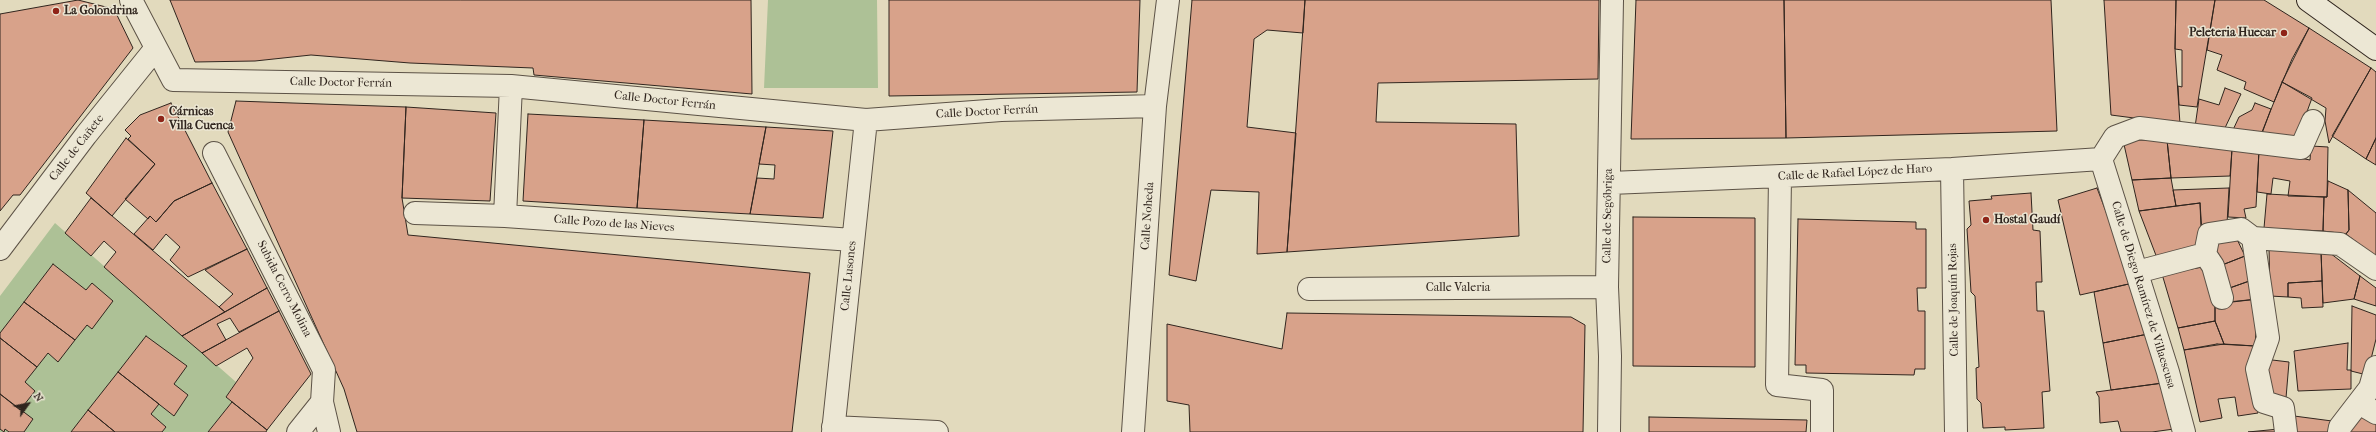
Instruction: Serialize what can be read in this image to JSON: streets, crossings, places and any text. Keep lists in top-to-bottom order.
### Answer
{
  "streets": {
    "street": [
      "Calle Doctor Ferrán",
      "Calle de Cañete",
      "Calle de Rafael López de Haro",
      "Calle Noheda",
      "Calle de Segóbriga",
      "Calle Pozo de las Nieves",
      "Calle Lusones",
      "Calle Valeria",
      "Subida Cerro Molina",
      "Calle de Diego Ramírez de Villaescusa",
      "Calle de Joaquín Rojas"
    ]
  },
  "crossings": [
    ["Calle Doctor Ferrán", "Calle de Cañete"],
    ["Calle Doctor Ferrán", "Calle Noheda"],
    ["Calle Doctor Ferrán", "Calle Lusones"],
    ["Calle de Rafael López de Haro", "Calle de Segóbriga"],
    ["Calle de Rafael López de Haro", "Calle de Diego Ramírez de Villaescusa"],
    ["Calle de Rafael López de Haro", "Calle de Joaquín Rojas"],
    ["Calle de Segóbriga", "Calle Valeria"],
    ["Calle Pozo de las Nieves", "Calle Lusones"]
  ],
  "places": [
    "La Golondrina",
    "Peleteria Huecar",
    "Cárnicas Villa Cuenca",
    "Hostal Gaudí"
  ],
  "north": "top right"
}
